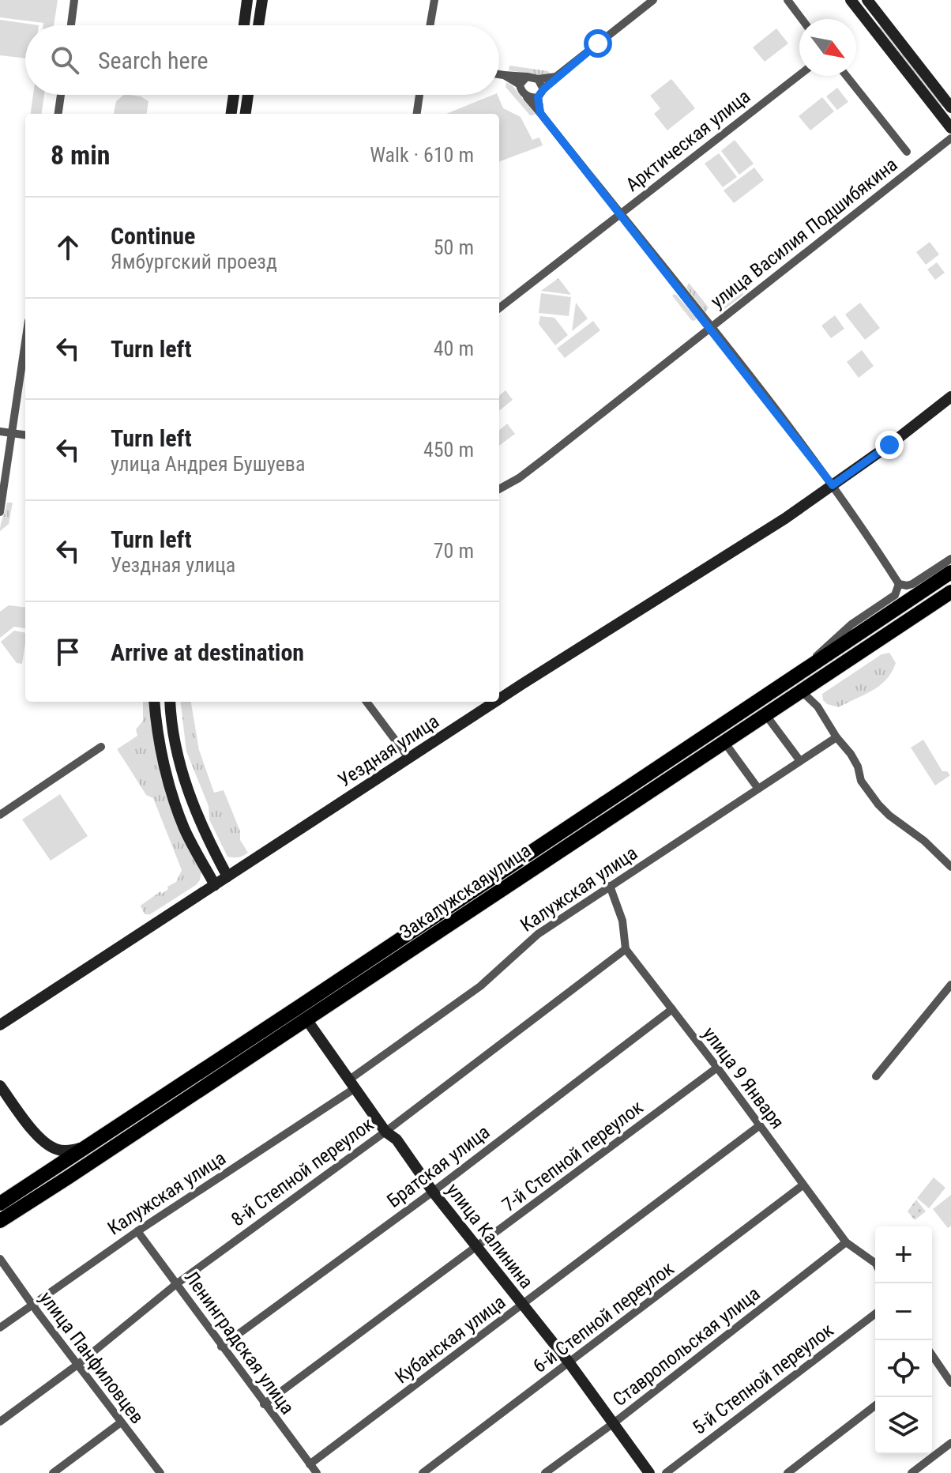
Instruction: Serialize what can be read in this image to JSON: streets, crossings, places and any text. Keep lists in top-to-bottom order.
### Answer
{
  "streets": {
    "highway": ["Закалужская улица"],
    "street": [
      "Арктическая улица",
      "улица Василия Подшибякина",
      "Уездная улица",
      "Калужская улица",
      "улица 9 Января",
      "7-й Степной переулок",
      "Братская улица",
      "8-й Степной переулок",
      "улица Калинина",
      "6-й Степной переулок",
      "Кубанская улица",
      "Ленинградская улица",
      "Ставропольская улица",
      "улица Панфиловцев",
      "5-й Степной переулок"
    ]
  },
  "crossings": [
    ["Калужская улица", "улица Калинина"],
    ["Калужская улица", "Ленинградская улица"],
    ["Калужская улица", "улица Панфиловцев"],
    ["Закалужская улица", "улица Калинина"],
    ["улица 9 Января", "7-й Степной переулок"],
    ["улица 9 Января", "Братская улица"],
    ["улица 9 Января", "8-й Степной переулок"],
    ["улица 9 Января", "6-й Степной переулок"],
    ["улица 9 Января", "Кубанская улица"],
    ["улица 9 Января", "Ставропольская улица"],
    ["7-й Степной переулок", "улица Калинина"],
    ["7-й Степной переулок", "Ленинградская улица"],
    ["Братская улица", "улица Калинина"],
    ["Братская улица", "Ленинградская улица"],
    ["8-й Степной переулок", "улица Калинина"],
    ["8-й Степной переулок", "Ленинградская улица"],
    ["8-й Степной переулок", "улица Панфиловцев"],
    ["улица Калинина", "6-й Степной переулок"],
    ["улица Калинина", "Кубанская улица"],
    ["улица Калинина", "Ставропольская улица"],
    ["Кубанская улица", "Ленинградская улица"]
  ],
  "north": "bottom right",
  "page": {
    "search": "Search here",
    "heading": ["8 min", "Walk · 610 m"],
    "list": [
      ["Continue", "Ямбургский проезд", "50 m"],
      ["Turn left", "40 m"],
      ["Turn left", "улица Андрея Бушуева", "450 m"],
      ["Turn left", "Уездная улица", "70 m"],
      "Arrive at destination"
    ],
    "map_buttons": ["+", "−"]
  }
}
